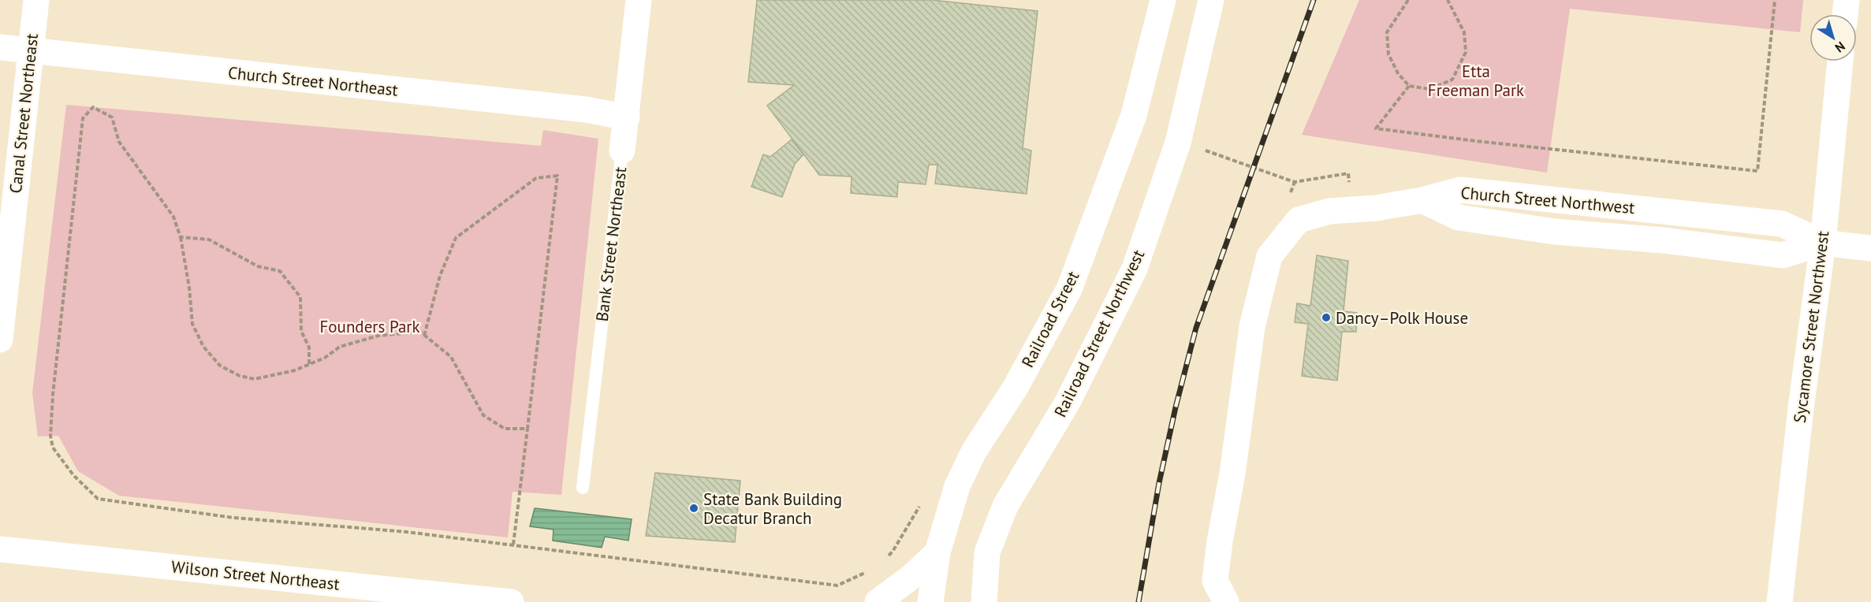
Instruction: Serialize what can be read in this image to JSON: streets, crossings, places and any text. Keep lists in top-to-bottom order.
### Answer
{
  "streets": {
    "main road": [
      "Church Street Northeast",
      "Canal Street Northeast",
      "Church Street Northwest",
      "Bank Street Northeast",
      "Railroad Street",
      "Sycamore Street Northwest",
      "Railroad Street Northwest",
      "Wilson Street Northeast"
    ]
  },
  "crossings": [
    ["Church Street Northeast", "Canal Street Northeast"],
    ["Church Street Northeast", "Bank Street Northeast"],
    ["Church Street Northwest", "Sycamore Street Northwest"]
  ],
  "parks": ["Etta Freeman Park", "Founders Park"],
  "places": ["Dancy–Polk House", "State Bank Building Decatur Branch"],
  "north": "bottom right"
}
